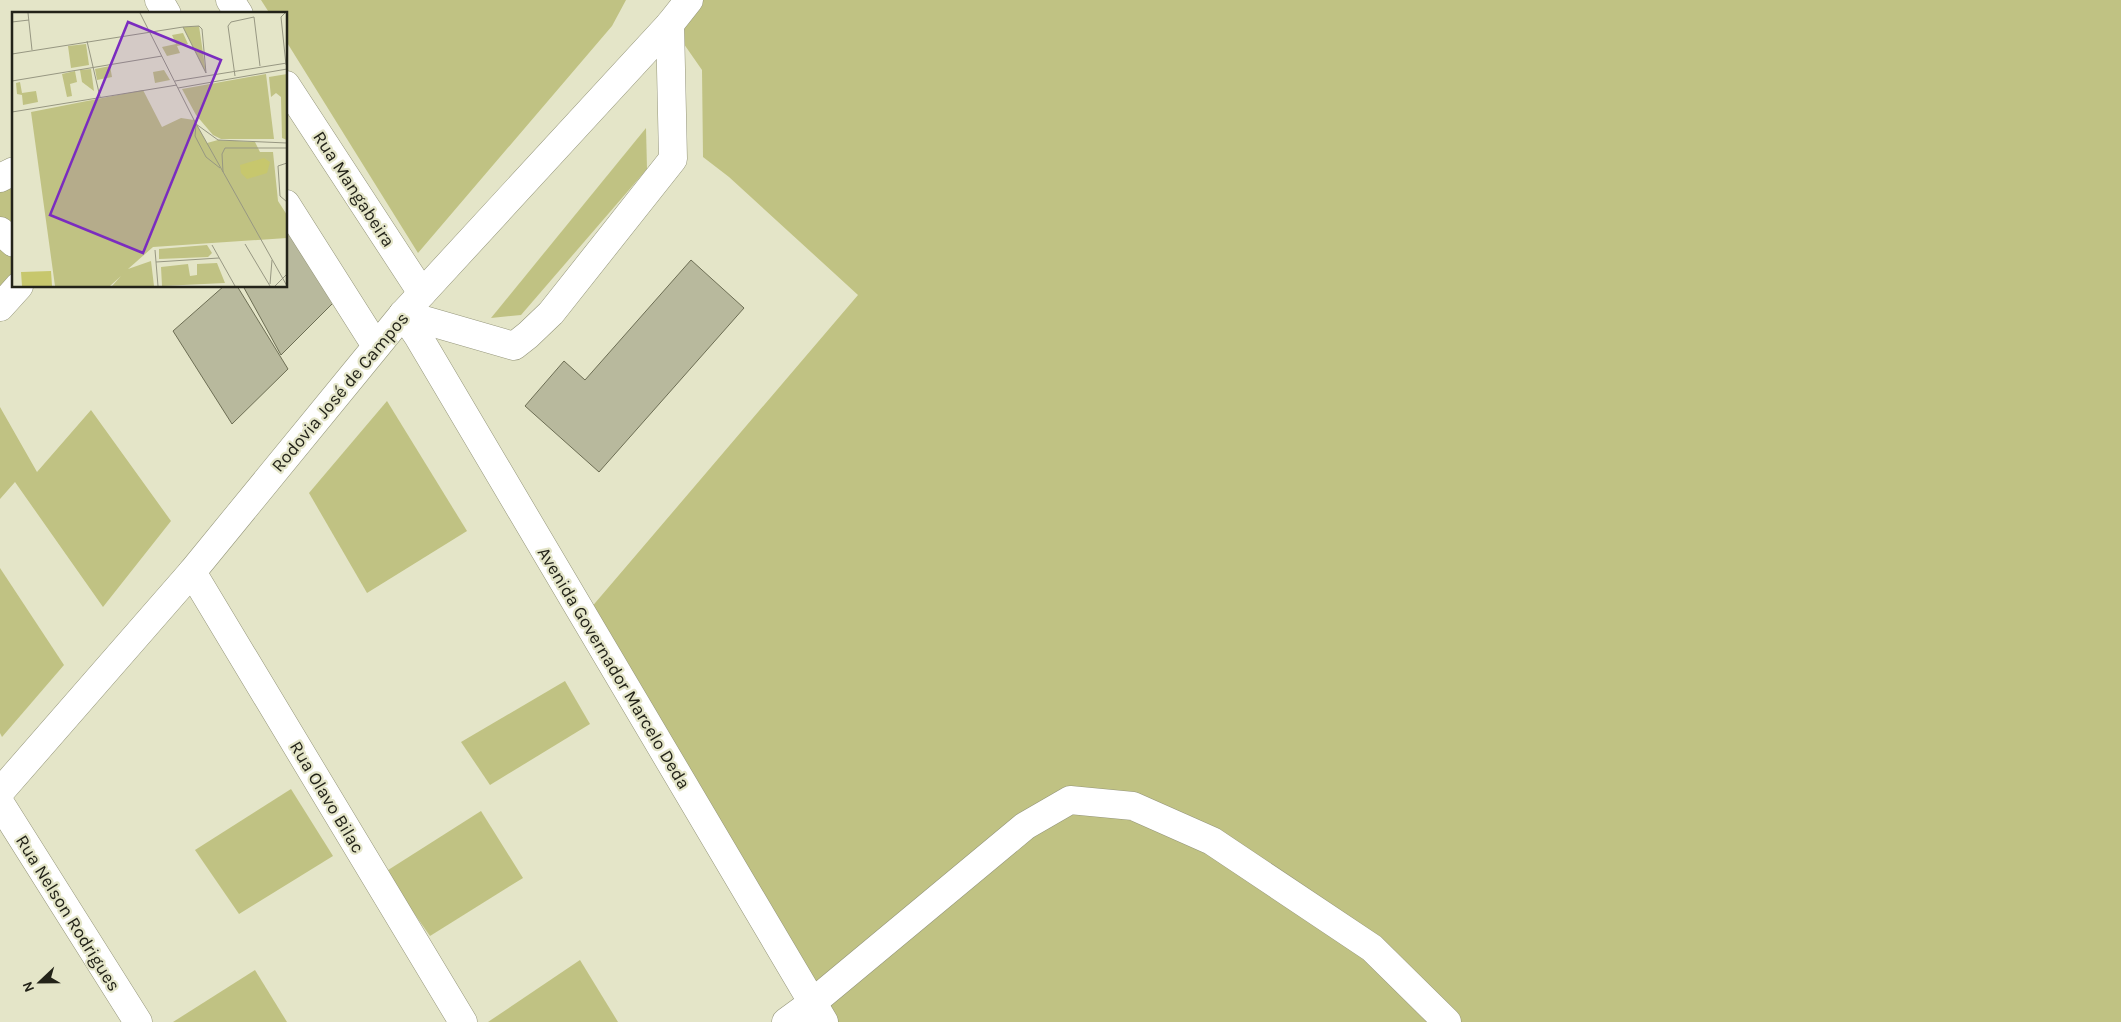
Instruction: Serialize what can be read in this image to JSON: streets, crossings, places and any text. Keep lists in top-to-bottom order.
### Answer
{
  "streets": {
    "street": [
      "Rua Mangabeira",
      "Rodovia José de Campos",
      "Avenida Governador Marcelo Deda",
      "Rua Olavo Bilac",
      "Rua Nelson Rodrigues"
    ]
  },
  "crossings": [
    ["Rua Mangabeira", "Rodovia José de Campos"],
    ["Rodovia José de Campos", "Avenida Governador Marcelo Deda"],
    ["Rodovia José de Campos", "Rua Olavo Bilac"]
  ],
  "north": "left"
}
